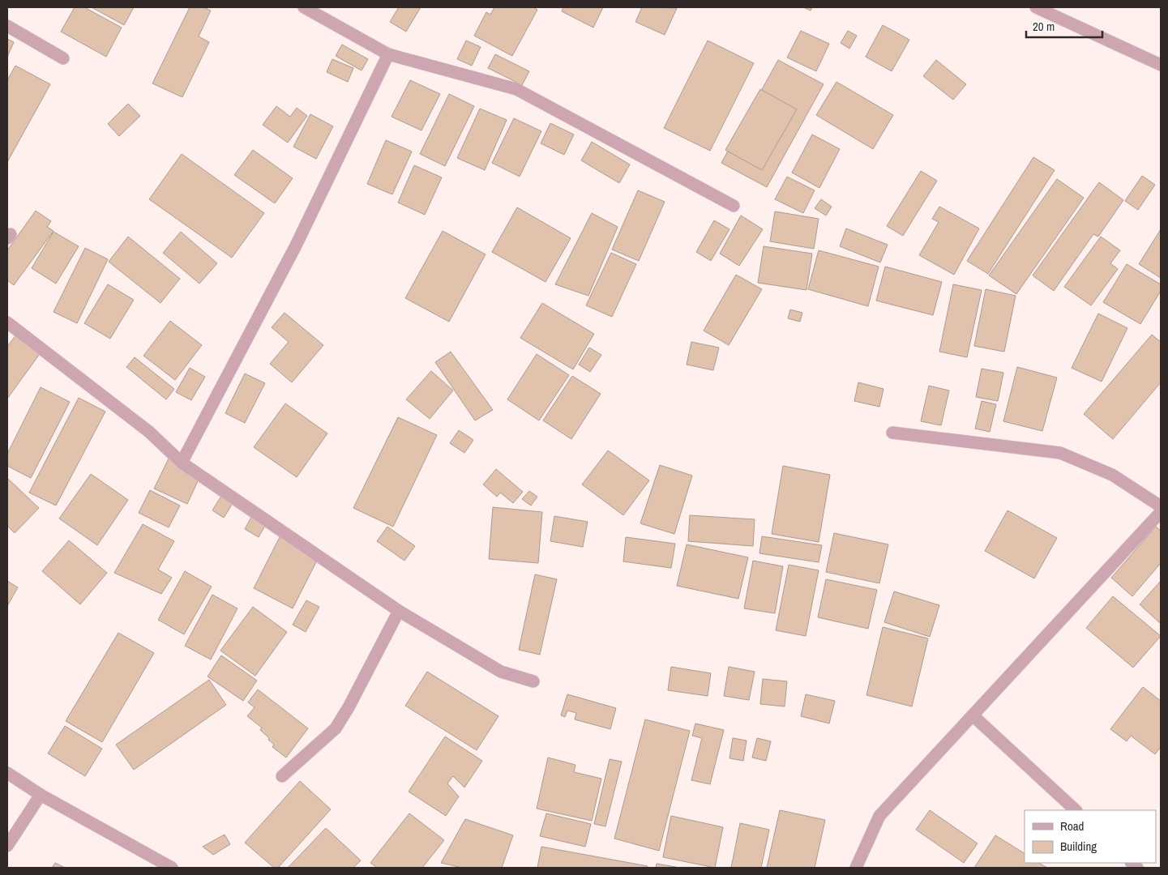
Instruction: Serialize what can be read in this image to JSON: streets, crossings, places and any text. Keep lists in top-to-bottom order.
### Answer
{
  "legend": ["Road", "Building"],
  "scale_bar": "20 m"
}
